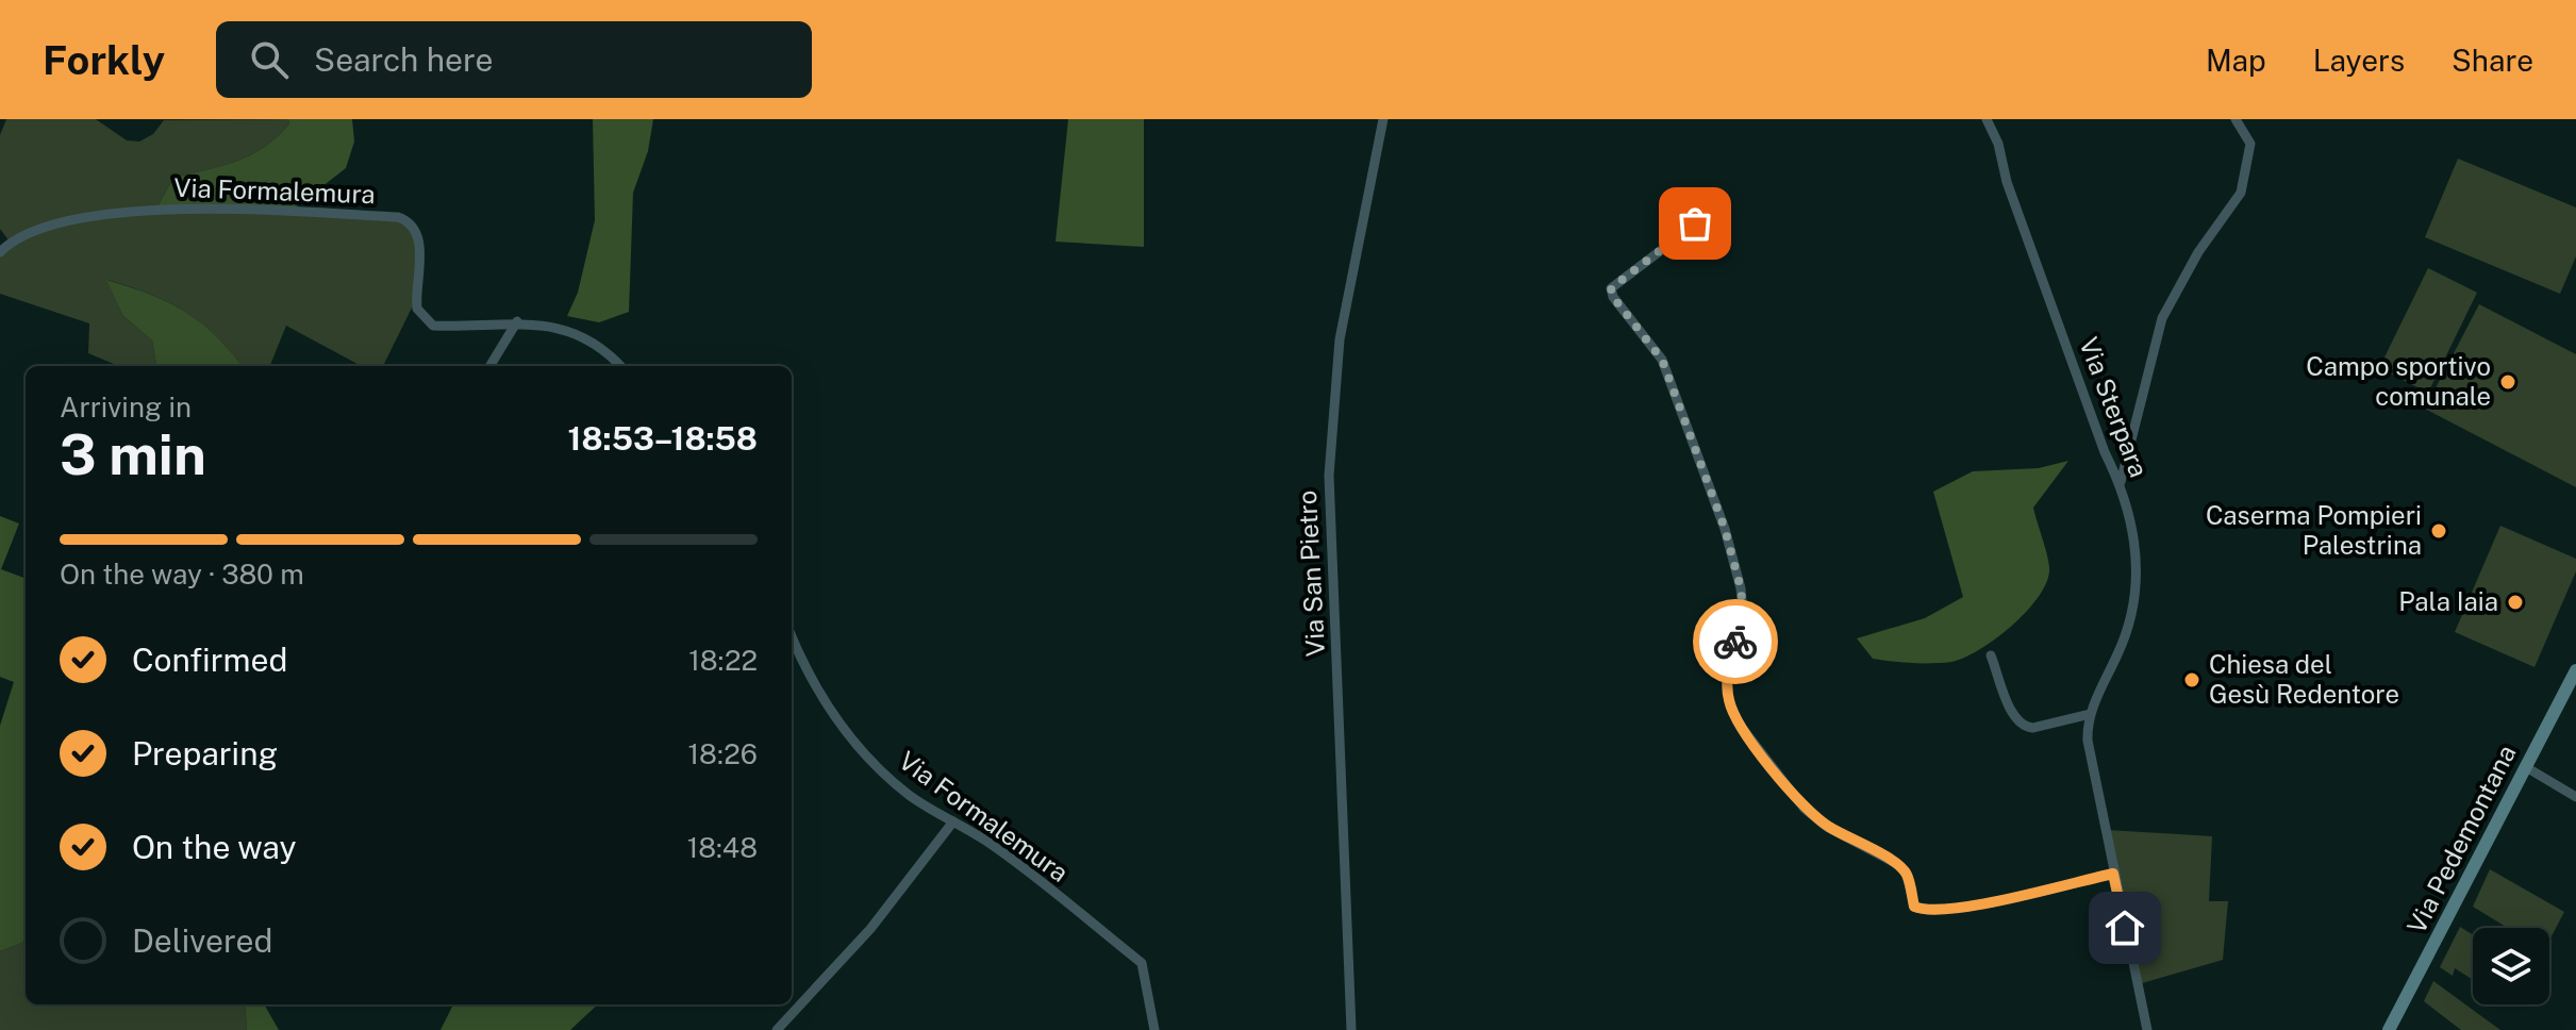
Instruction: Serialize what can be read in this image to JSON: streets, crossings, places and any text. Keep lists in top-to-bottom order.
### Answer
{
  "streets": {
    "street": [
      "Via Formalemura",
      "Via Sterpara",
      "Via San Pietro",
      "Via Pedemontana"
    ]
  },
  "places": [
    "Campo sportivo comunale",
    "Caserma Pompieri Palestrina",
    "Pala Iaia",
    "Chiesa del Gesù Redentore"
  ],
  "page": {
    "header": "Forkly",
    "search": "Search here",
    "nav": ["Map", "Layers", "Share"],
    "heading": ["3 min", "Arriving in", "18:53–18:58"],
    "bar": "On the way · 380 m",
    "list": [
      ["Confirmed", "18:22"],
      ["Preparing", "18:26"],
      ["On the way", "18:48"],
      "Delivered"
    ]
  }
}
